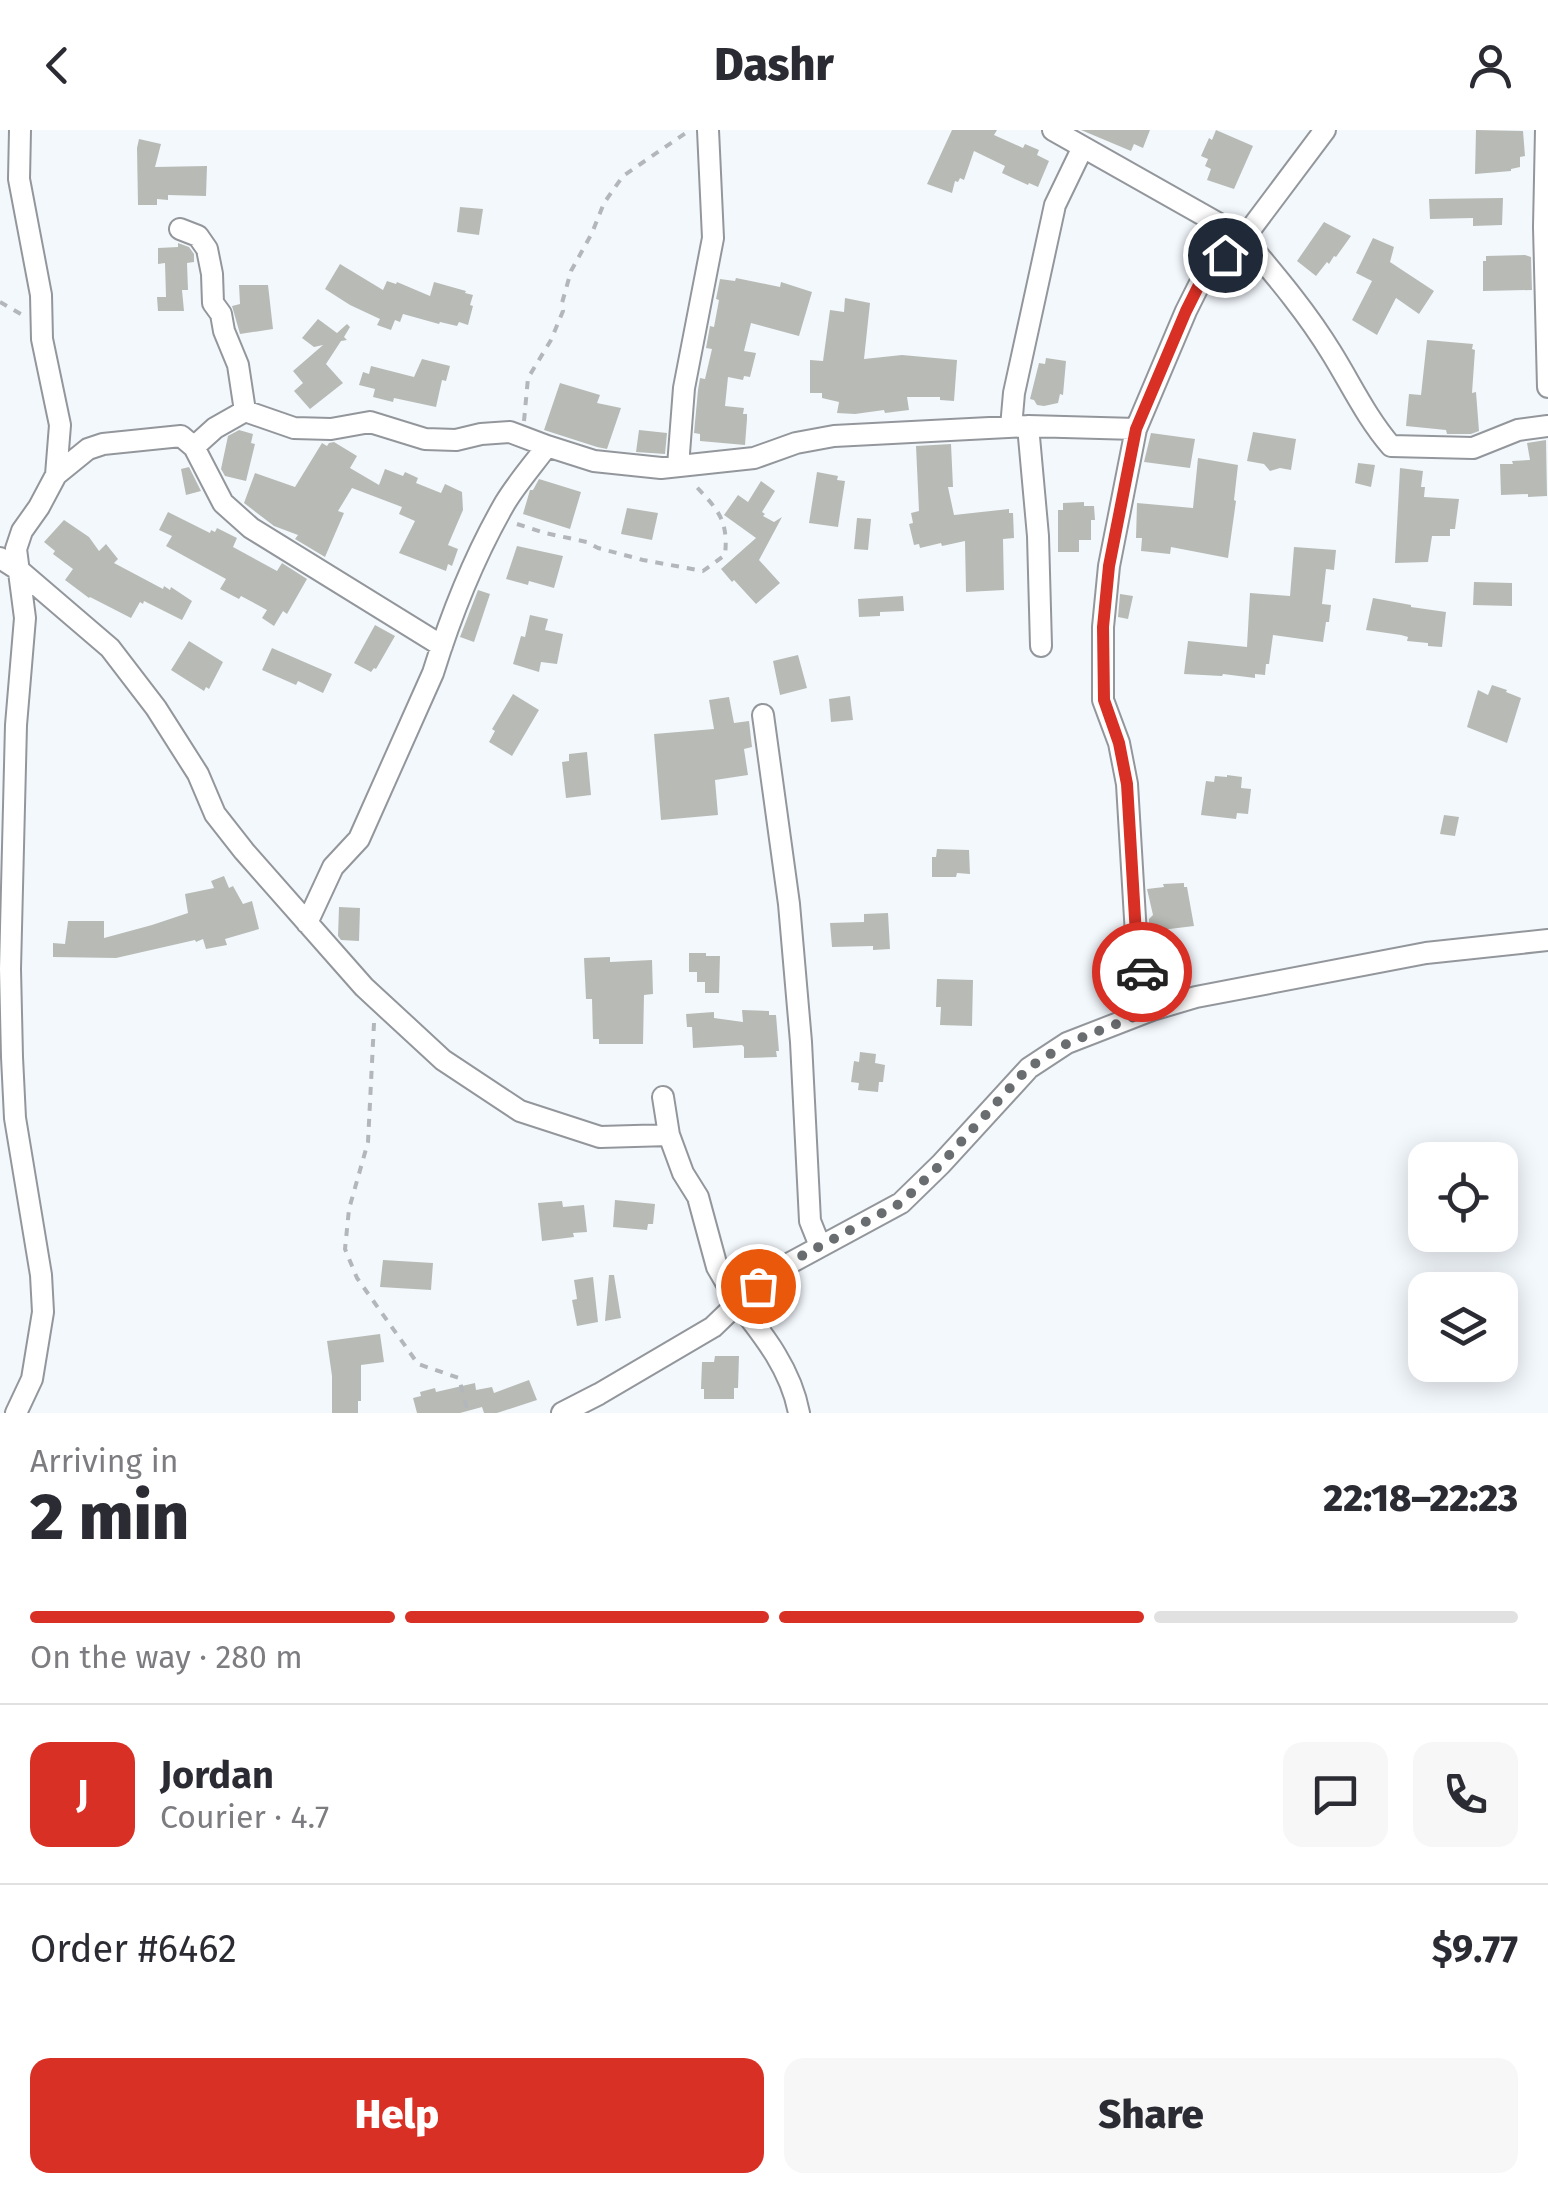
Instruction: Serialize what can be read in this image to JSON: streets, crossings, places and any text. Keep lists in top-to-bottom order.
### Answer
{
  "page": {
    "header": "Dashr",
    "heading": ["2 min", "Arriving in", "22:18–22:23"],
    "panel": [
      "Jordan",
      "Courier · 4.7",
      "Order #6462",
      "$9.77"
    ],
    "bar": "On the way · 280 m",
    "round": "J",
    "buttons": ["Help", "Share"]
  }
}
